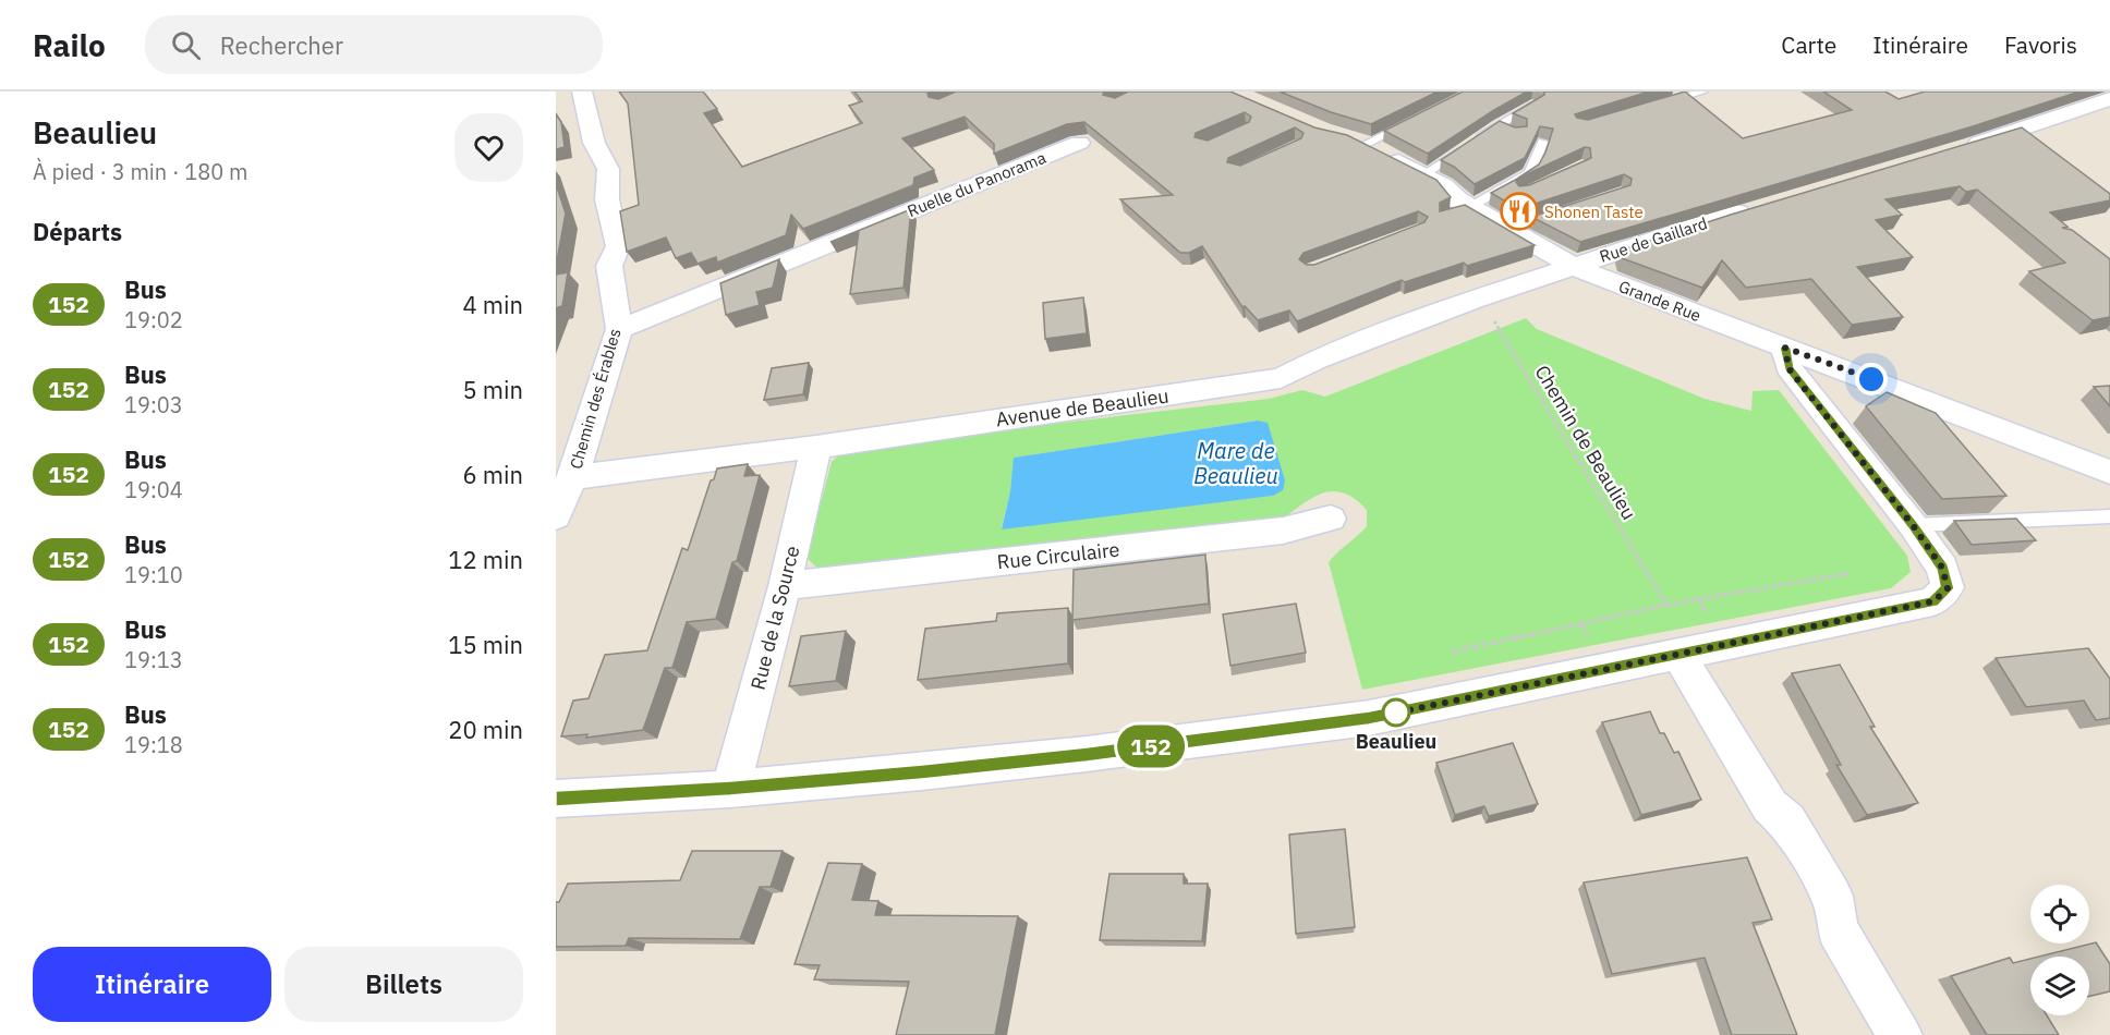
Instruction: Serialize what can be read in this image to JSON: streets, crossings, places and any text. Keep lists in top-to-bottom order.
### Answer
{
  "streets": {
    "street": [
      "Ruelle du Panorama",
      "Rue de Gaillard",
      "Grande Rue",
      "Chemin des Érables",
      "Avenue de Beaulieu",
      "Rue Circulaire",
      "Rue de la Source"
    ],
    "path": ["Chemin de Beaulieu"]
  },
  "crossings": [
    ["Ruelle du Panorama", "Chemin des Érables"],
    ["Rue de Gaillard", "Grande Rue"],
    ["Rue de Gaillard", "Avenue de Beaulieu"],
    ["Grande Rue", "Avenue de Beaulieu"],
    ["Chemin des Érables", "Avenue de Beaulieu"],
    ["Avenue de Beaulieu", "Chemin de Beaulieu"],
    ["Avenue de Beaulieu", "Rue de la Source"],
    ["Rue Circulaire", "Rue de la Source"]
  ],
  "water": ["Mare de Beaulieu"],
  "places": {
    "restaurant": ["Shonen Taste"],
    "other": ["Beaulieu"]
  },
  "lines": ["bus line 152"],
  "page": {
    "header": "Railo",
    "search": "Rechercher",
    "nav": ["Carte", "Itinéraire", "Favoris"],
    "heading": [
      ["Beaulieu", "À pied · 3 min · 180 m"],
      "Départs"
    ],
    "on_map": "152",
    "list": [
      {
        "mark": "152",
        "name": "Bus",
        "note": "19:02",
        "value": "4 min"
      },
      {
        "mark": "152",
        "name": "Bus",
        "note": "19:03",
        "value": "5 min"
      },
      {
        "mark": "152",
        "name": "Bus",
        "note": "19:04",
        "value": "6 min"
      },
      {
        "mark": "152",
        "name": "Bus",
        "note": "19:10",
        "value": "12 min"
      },
      {
        "mark": "152",
        "name": "Bus",
        "note": "19:13",
        "value": "15 min"
      },
      {
        "mark": "152",
        "name": "Bus",
        "note": "19:18",
        "value": "20 min"
      }
    ],
    "buttons": ["Itinéraire", "Billets"]
  }
}
